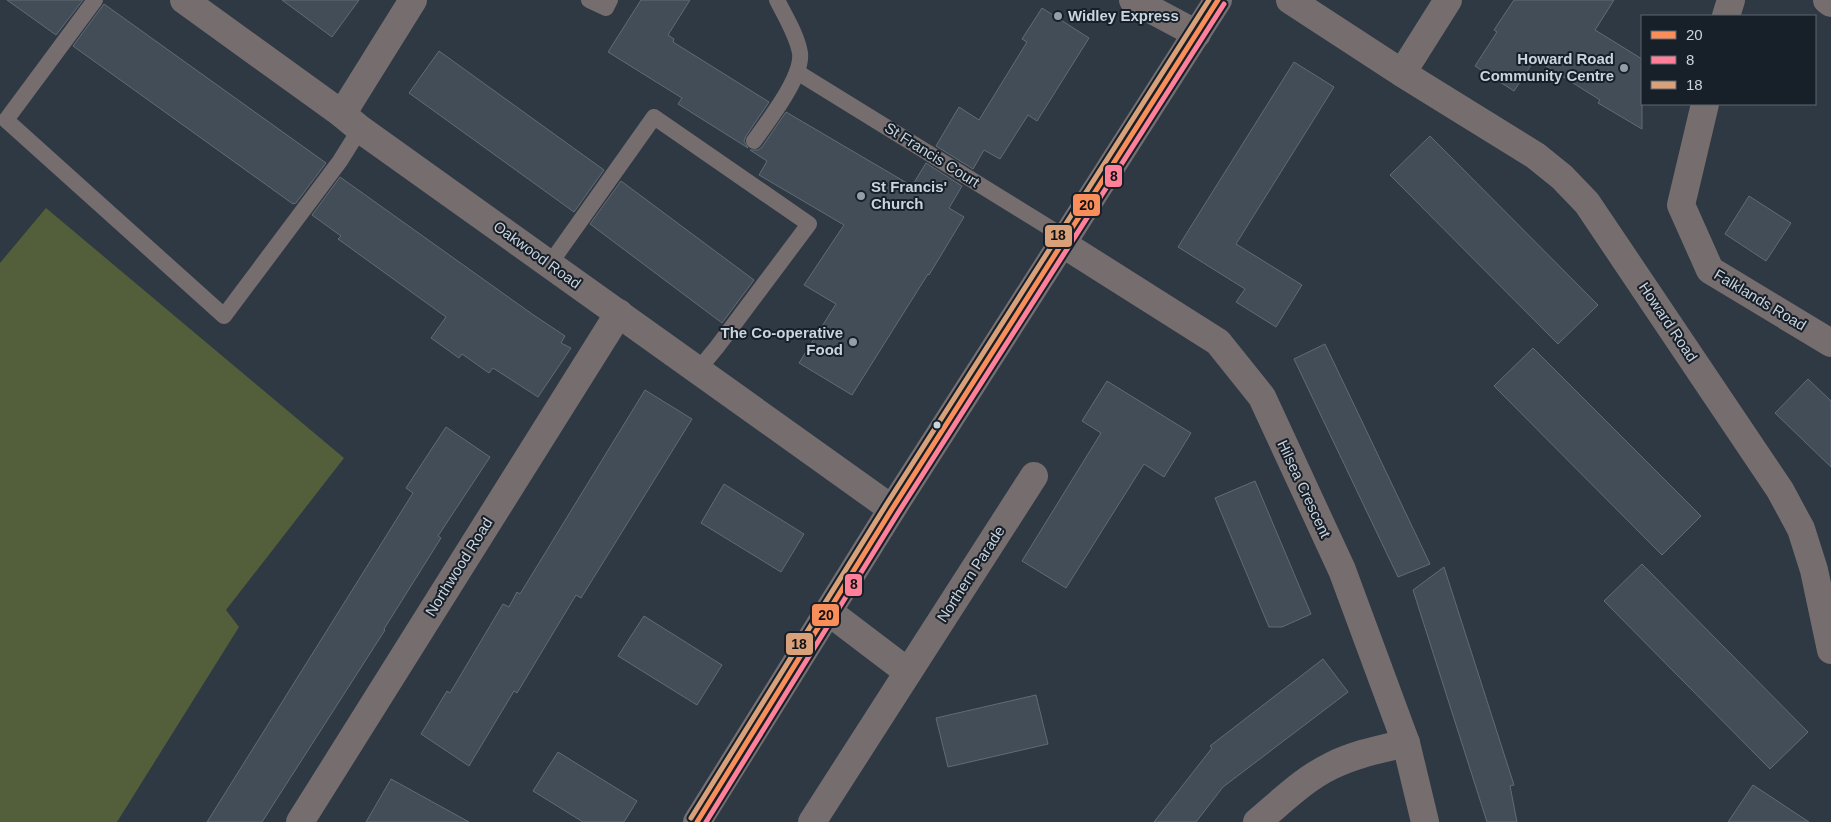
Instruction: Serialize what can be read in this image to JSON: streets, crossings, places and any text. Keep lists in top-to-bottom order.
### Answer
{
  "streets": {
    "street": [
      "Oakwood Road",
      "Falklands Road",
      "Howard Road",
      "Hilsea Crescent",
      "Northwood Road",
      "Northern Parade"
    ],
    "lane": ["St Francis Court"]
  },
  "crossings": [
    ["St Francis Court", "Hilsea Crescent"],
    ["Oakwood Road", "Northwood Road"]
  ],
  "places": [
    "Widley Express",
    "Howard Road Community Centre",
    "St Francis' Church",
    "The Co-operative Food"
  ],
  "lines": ["transit line 20", "transit line 18", "transit line 8"],
  "legend": ["20", "8", "18"]
}
